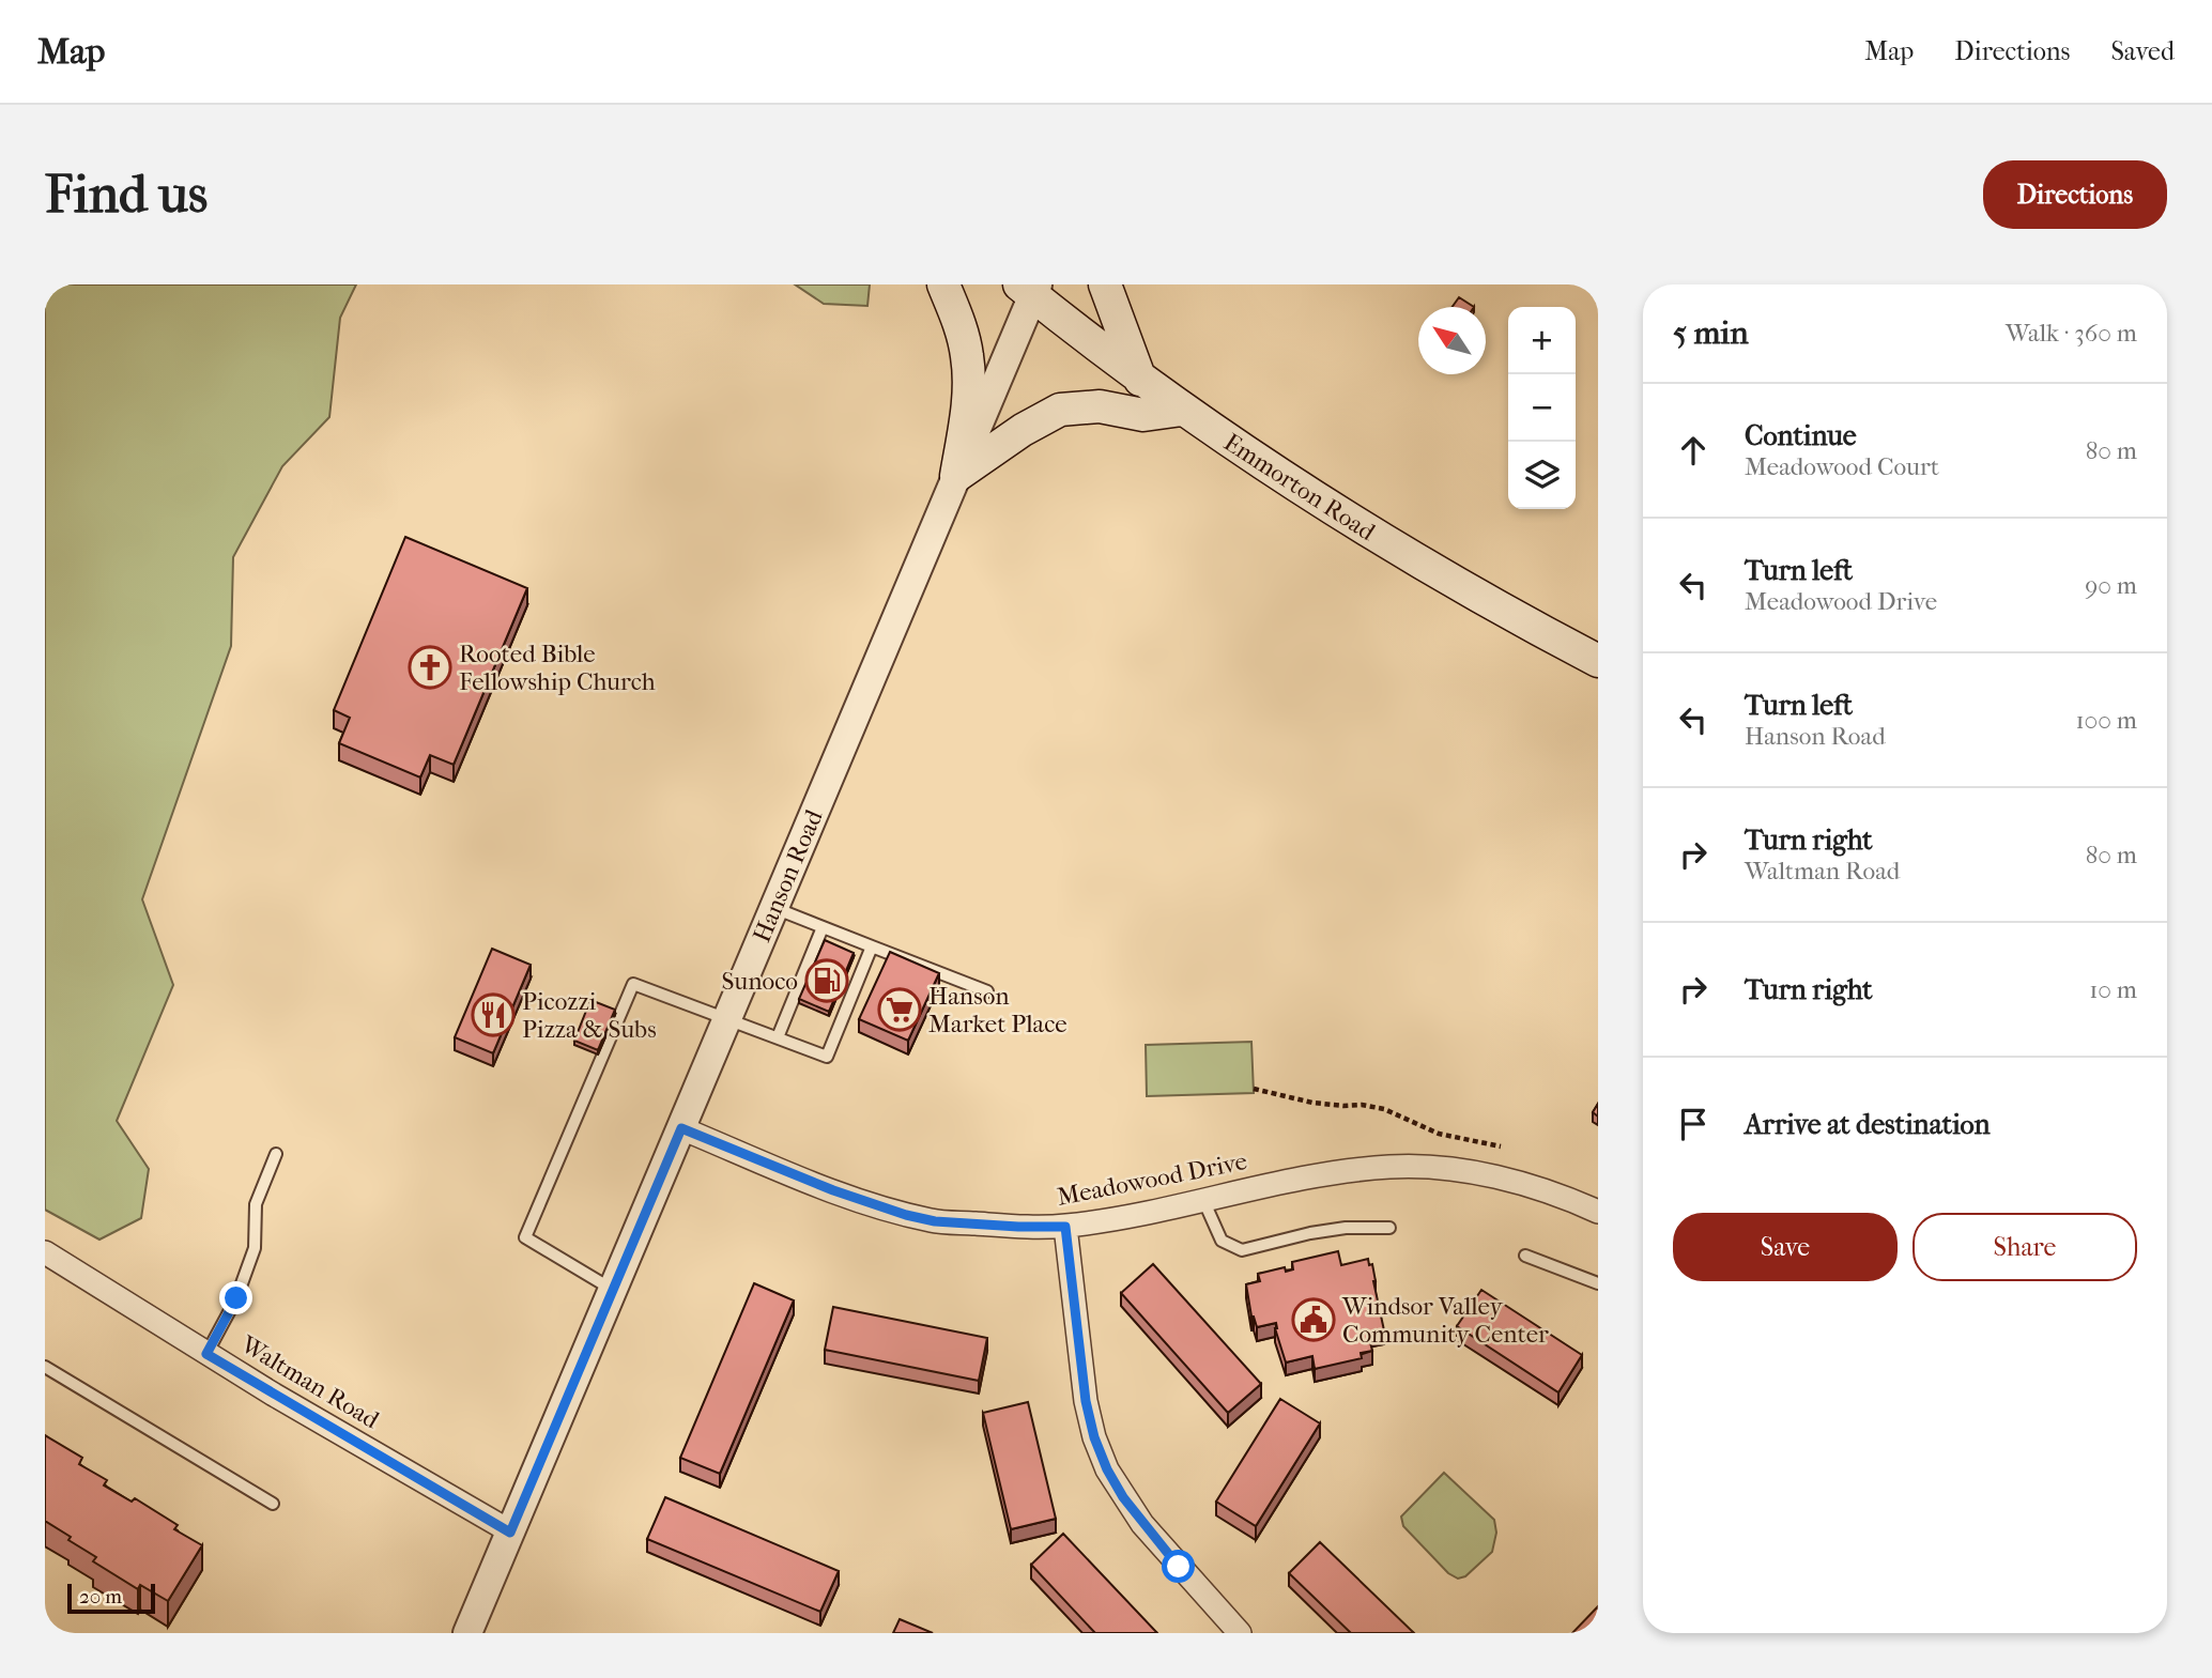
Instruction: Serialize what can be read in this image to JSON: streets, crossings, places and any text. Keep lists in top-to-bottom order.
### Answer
{
  "streets": {
    "main road": ["Emmorton Road"],
    "street": ["Hanson Road", "Meadowood Drive", "Waltman Road"]
  },
  "crossings": [
    ["Emmorton Road", "Hanson Road"],
    ["Hanson Road", "Meadowood Drive"],
    ["Hanson Road", "Waltman Road"]
  ],
  "places": {
    "church": ["Rooted Bible Fellowship Church"],
    "fuel station": ["Sunoco"],
    "supermarket": ["Hanson Market Place"],
    "restaurant": ["Picozzi Pizza & Subs"],
    "public building": ["Windsor Valley Community Center"]
  },
  "scale_bar": "20 m",
  "north": "top left",
  "page": {
    "header": "Map",
    "nav": ["Map", "Directions", "Saved"],
    "buttons": [
      "Directions",
      ["Save", "Share"]
    ],
    "title": "Find us",
    "heading": ["5 min", "Walk · 360 m"],
    "map_buttons": ["+", "−"],
    "list": [
      ["Continue", "Meadowood Court", "80 m"],
      ["Turn left", "Meadowood Drive", "90 m"],
      ["Turn left", "Hanson Road", "100 m"],
      ["Turn right", "Waltman Road", "80 m"],
      ["Turn right", "10 m"],
      "Arrive at destination"
    ],
    "scale": "20 m"
  }
}
